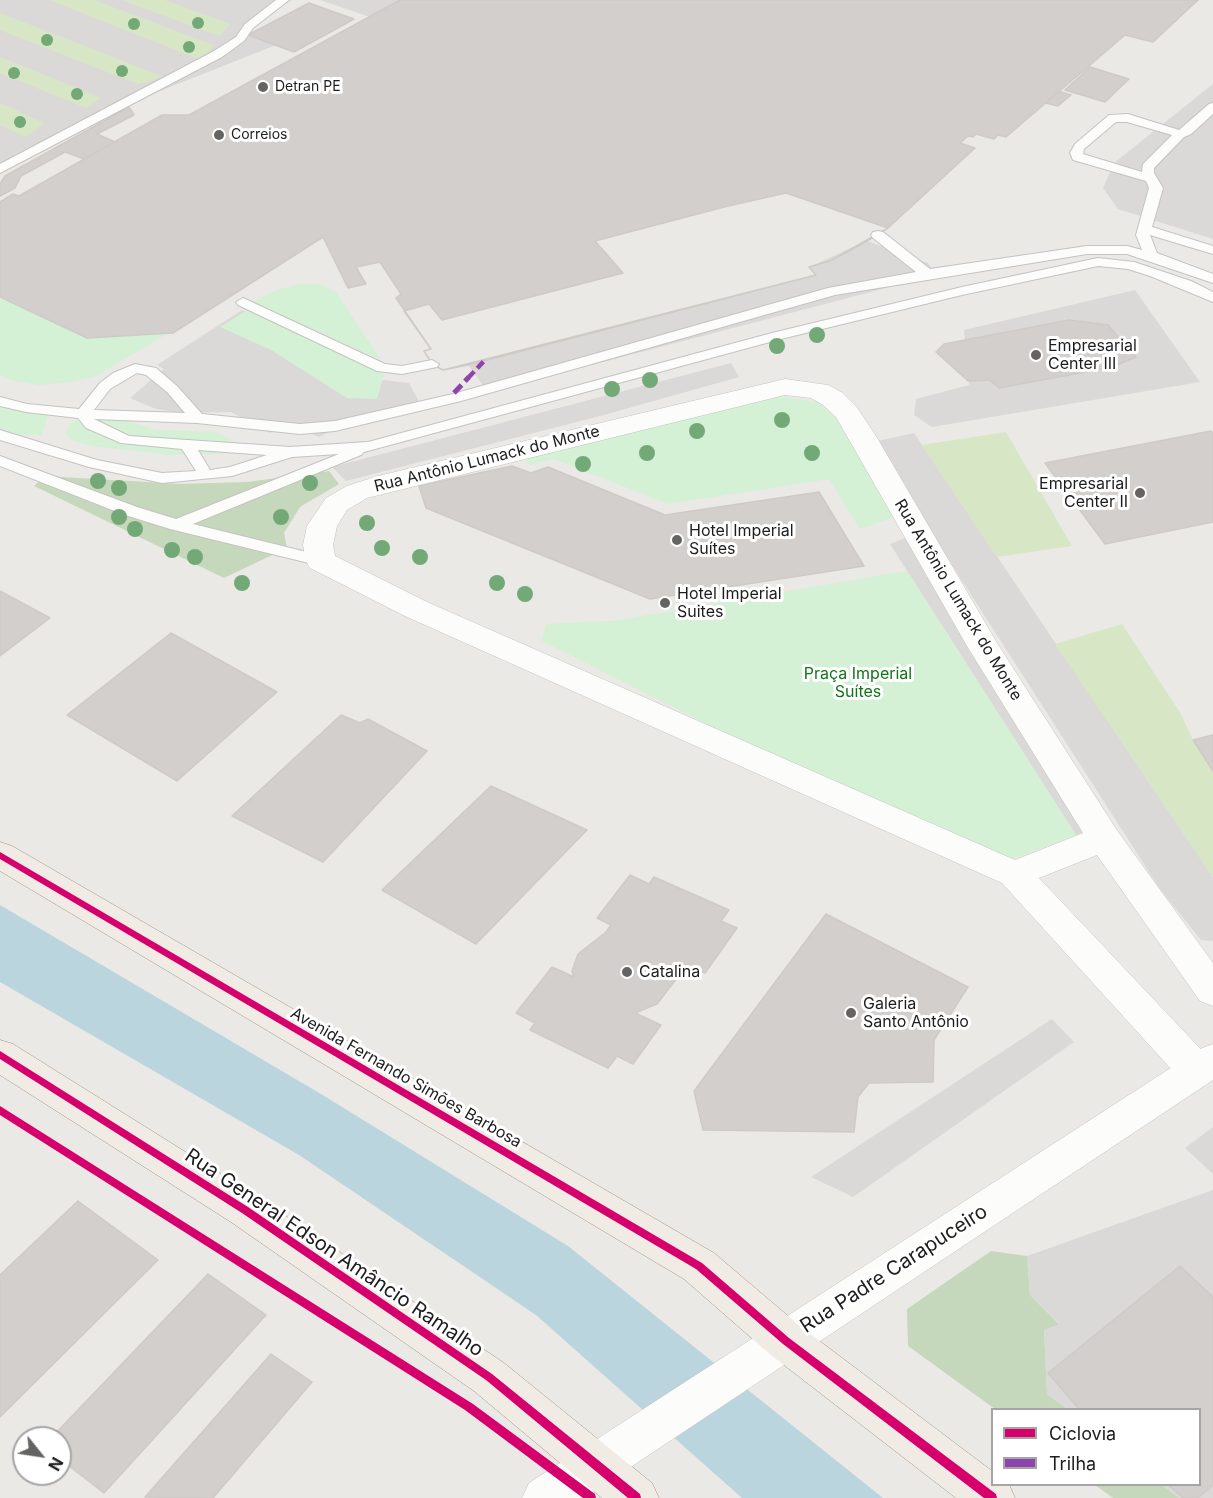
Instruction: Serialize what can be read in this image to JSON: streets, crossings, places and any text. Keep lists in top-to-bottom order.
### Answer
{
  "streets": {
    "main road": ["Avenida Fernando Simões Barbosa", "Rua General Edson Amâncio Ramalho"],
    "street": ["Rua Antônio Lumack do Monte", "Rua Padre Carapuceiro"]
  },
  "crossings": [
    ["Avenida Fernando Simões Barbosa", "Rua Padre Carapuceiro"],
    ["Rua General Edson Amâncio Ramalho", "Rua Padre Carapuceiro"]
  ],
  "parks": ["Praça Imperial Suítes"],
  "places": [
    "Detran PE",
    "Correios",
    "Empresarial Center III",
    "Empresarial Center II",
    "Hotel Imperial Suítes",
    "Hotel Imperial Suites",
    "Catalina",
    "Galeria Santo Antônio"
  ],
  "legend": ["Ciclovia", "Trilha"],
  "north": "bottom right"
}
